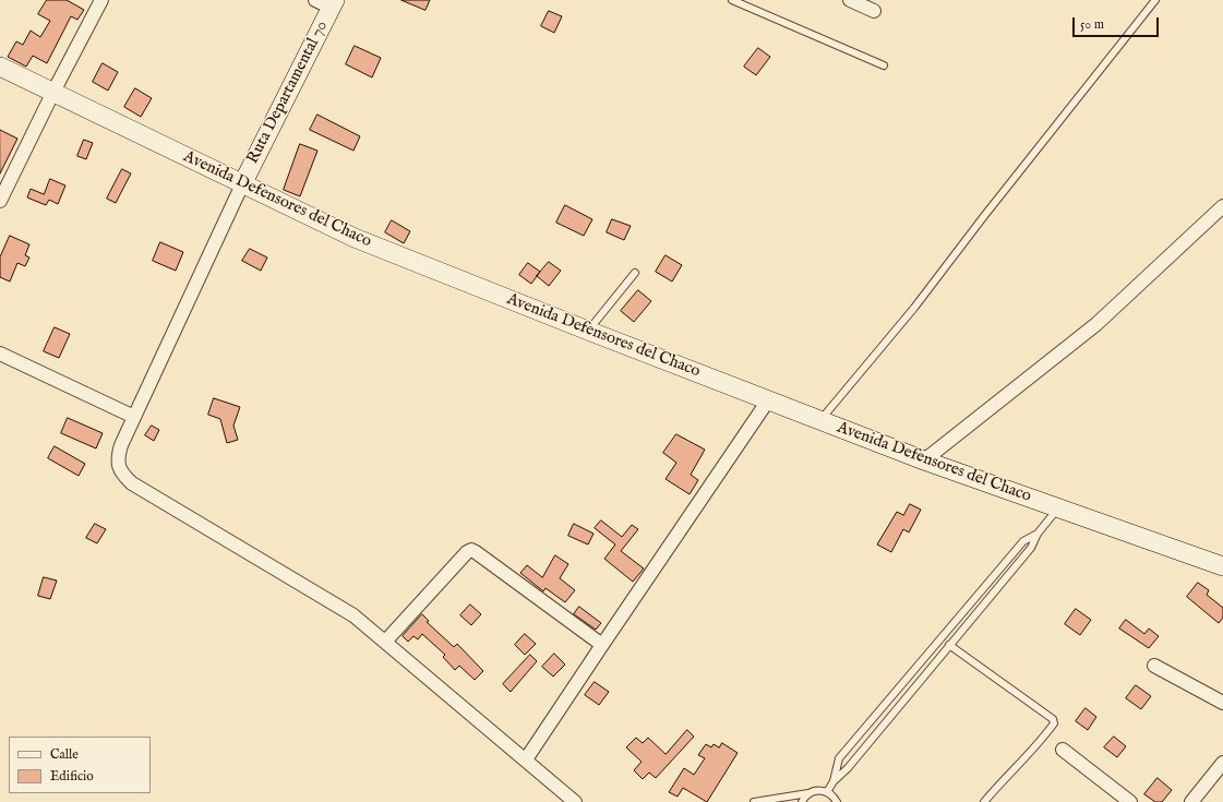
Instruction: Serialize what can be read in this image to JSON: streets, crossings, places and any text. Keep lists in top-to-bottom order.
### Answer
{
  "streets": {
    "main road": ["Ruta Departamental 70", "Avenida Defensores del Chaco"]
  },
  "crossings": [
    ["Ruta Departamental 70", "Avenida Defensores del Chaco"]
  ],
  "legend": ["Calle", "Edificio"],
  "scale_bar": "50 m"
}
